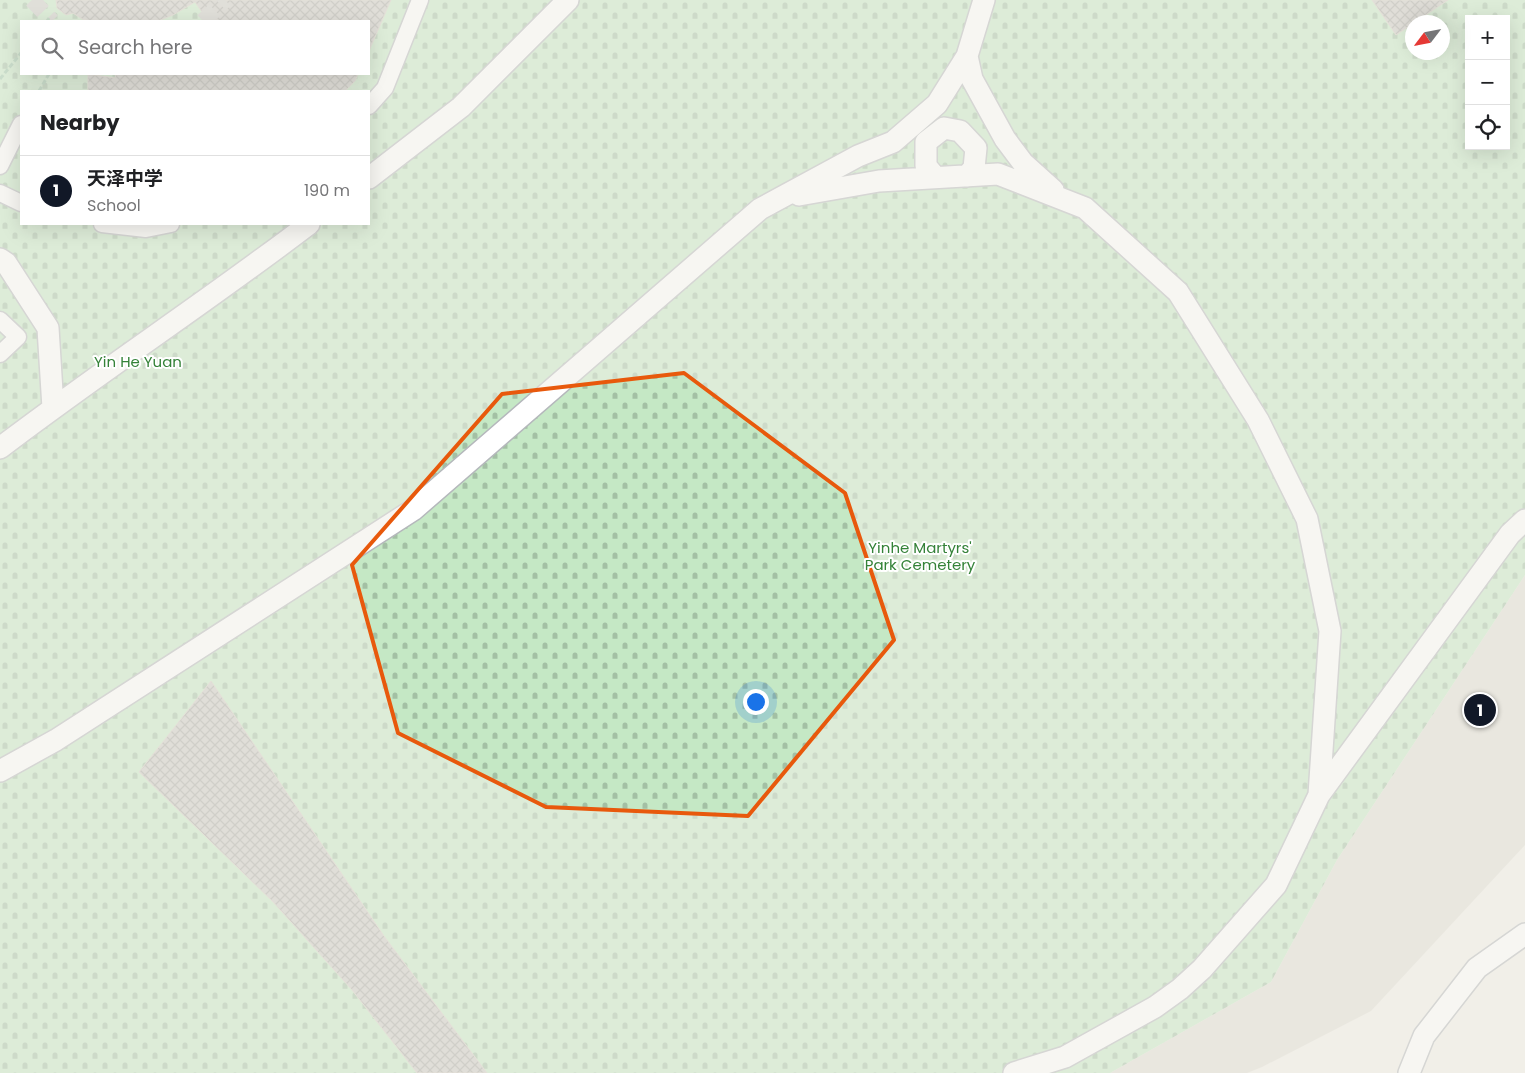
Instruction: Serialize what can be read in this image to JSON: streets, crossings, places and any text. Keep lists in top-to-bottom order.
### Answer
{
  "parks": ["Yin He Yuan", "Yinhe Martyrs' Park Cemetery"],
  "north": "bottom left",
  "page": {
    "map_buttons": ["+", "−"],
    "search": "Search here",
    "heading": "Nearby",
    "list": [
      {
        "mark": "1",
        "name": "天泽中学",
        "note": "School",
        "value": "190 m"
      }
    ],
    "pins": "1"
  }
}
